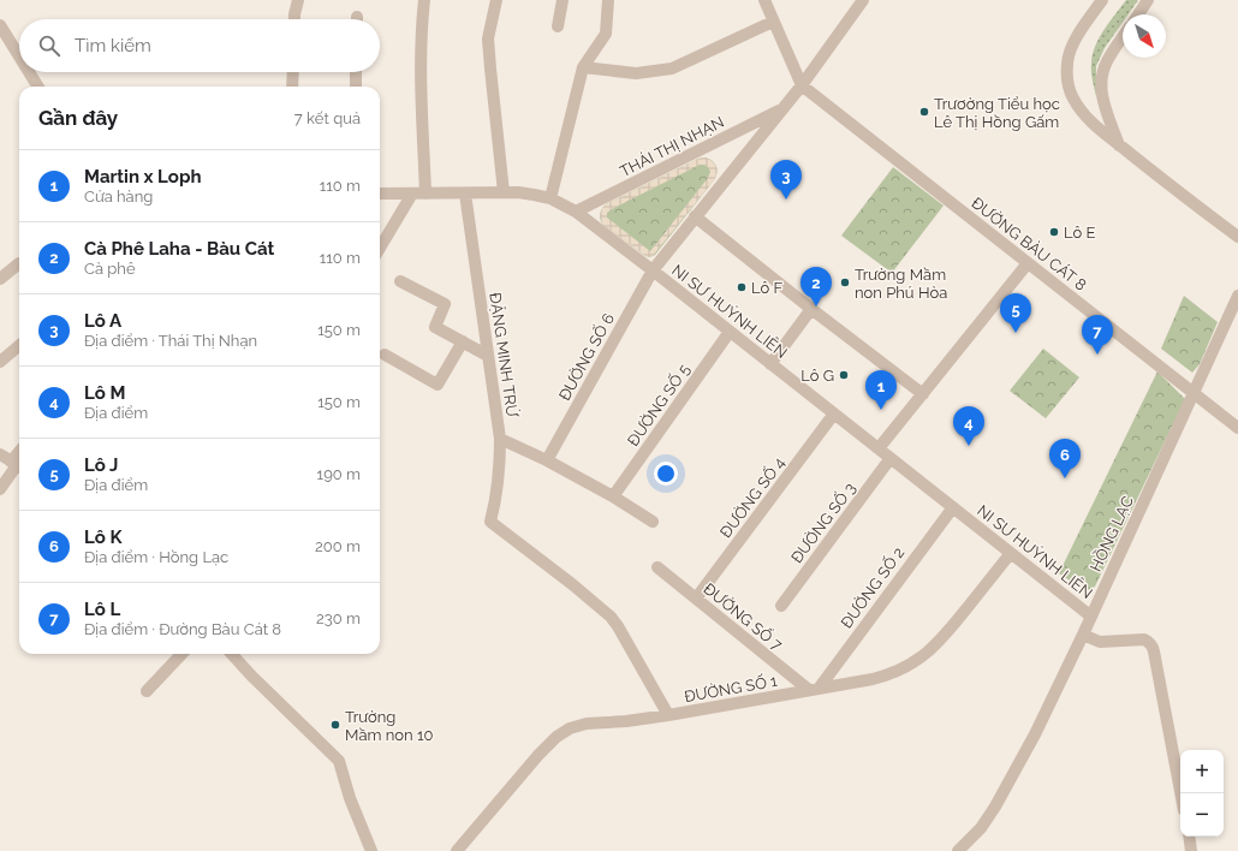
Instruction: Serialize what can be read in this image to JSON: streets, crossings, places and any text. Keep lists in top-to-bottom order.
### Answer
{
  "streets": {
    "street": [
      "THÁI THỊ NHẠN",
      "ĐƯỜNG BÀU CÁT 8",
      "NI SƯ HUỲNH LIÊN",
      "ĐẶNG MINH TRỨ",
      "ĐƯỜNG SỐ 6",
      "ĐƯỜNG SỐ 5",
      "ĐƯỜNG SỐ 4",
      "ĐƯỜNG SỐ 3",
      "HỒNG LẠC",
      "ĐƯỜNG SỐ 2",
      "ĐƯỜNG SỐ 7",
      "ĐƯỜNG SỐ 1"
    ]
  },
  "crossings": [
    ["THÁI THỊ NHẠN", "ĐƯỜNG BÀU CÁT 8"],
    ["THÁI THỊ NHẠN", "NI SƯ HUỲNH LIÊN"],
    ["THÁI THỊ NHẠN", "ĐƯỜNG SỐ 6"],
    ["ĐƯỜNG BÀU CÁT 8", "HỒNG LẠC"],
    ["NI SƯ HUỲNH LIÊN", "ĐẶNG MINH TRỨ"],
    ["NI SƯ HUỲNH LIÊN", "ĐƯỜNG SỐ 6"],
    ["NI SƯ HUỲNH LIÊN", "ĐƯỜNG SỐ 5"],
    ["NI SƯ HUỲNH LIÊN", "ĐƯỜNG SỐ 4"],
    ["NI SƯ HUỲNH LIÊN", "ĐƯỜNG SỐ 3"],
    ["NI SƯ HUỲNH LIÊN", "HỒNG LẠC"],
    ["NI SƯ HUỲNH LIÊN", "ĐƯỜNG SỐ 2"],
    ["NI SƯ HUỲNH LIÊN", "ĐƯỜNG SỐ 1"],
    ["ĐẶNG MINH TRỨ", "ĐƯỜNG SỐ 1"],
    ["ĐƯỜNG SỐ 4", "ĐƯỜNG SỐ 7"],
    ["ĐƯỜNG SỐ 2", "ĐƯỜNG SỐ 7"],
    ["ĐƯỜNG SỐ 2", "ĐƯỜNG SỐ 1"],
    ["ĐƯỜNG SỐ 7", "ĐƯỜNG SỐ 1"]
  ],
  "places": [
    "Trươờng Tiểu học Lê Thị Hồng Gấm",
    "Lô E",
    "Trường Mầm non Phú Hòa",
    "Lô F",
    "Lô G",
    "Trường Mầm non 10"
  ],
  "north": "bottom right",
  "page": {
    "search": "Tìm kiếm",
    "heading": ["Gần đây", "7 kết quả"],
    "list": [
      {
        "mark": "1",
        "name": "Martin x Loph",
        "note": "Cửa hàng",
        "value": "110 m"
      },
      {
        "mark": "2",
        "name": "Cà Phê Laha - Bàu Cát",
        "note": "Cà phê",
        "value": "110 m"
      },
      {
        "mark": "3",
        "name": "Lô A",
        "note": "Địa điểm · Thái Thị Nhạn",
        "value": "150 m"
      },
      {
        "mark": "4",
        "name": "Lô M",
        "note": "Địa điểm",
        "value": "150 m"
      },
      {
        "mark": "5",
        "name": "Lô J",
        "note": "Địa điểm",
        "value": "190 m"
      },
      {
        "mark": "6",
        "name": "Lô K",
        "note": "Địa điểm · Hồng Lạc",
        "value": "200 m"
      },
      {
        "mark": "7",
        "name": "Lô L",
        "note": "Địa điểm · Đường Bàu Cát 8",
        "value": "230 m"
      }
    ],
    "pins": [
      "3",
      "2",
      "5",
      "7",
      "1",
      "4",
      "6"
    ],
    "map_buttons": ["+", "−"]
  }
}
